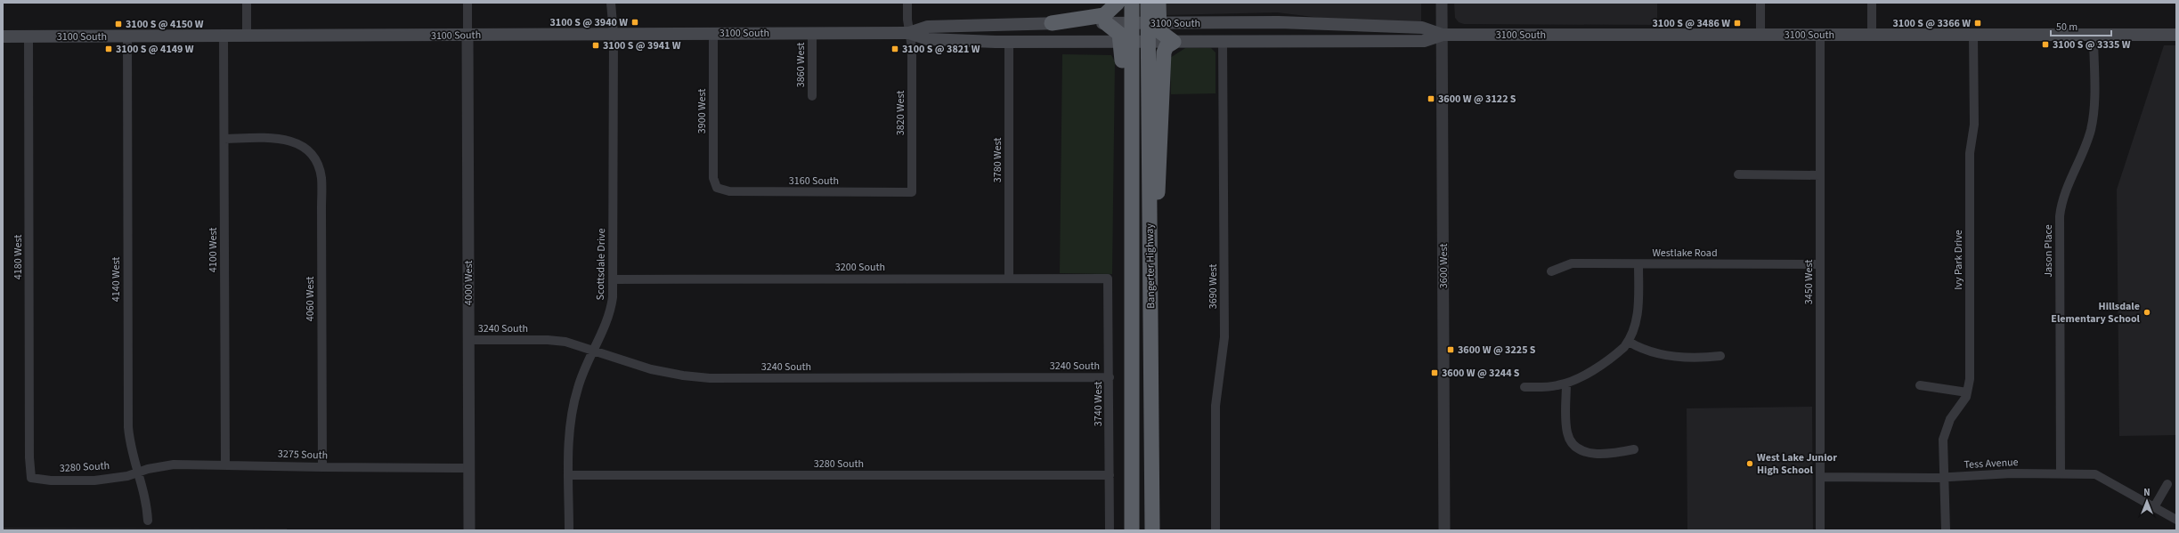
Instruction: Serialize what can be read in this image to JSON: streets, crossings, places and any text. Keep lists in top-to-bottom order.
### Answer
{
  "streets": {
    "highway": ["Bangerter Highway"],
    "main road": ["3100 South"],
    "street": [
      "3860 West",
      "3900 West",
      "3820 West",
      "3780 West",
      "3160 South",
      "4100 West",
      "Jason Place",
      "Westlake Road",
      "4180 West",
      "Ivy Park Drive",
      "Scottsdale Drive",
      "3600 West",
      "3200 South",
      "4140 West",
      "3450 West",
      "4000 West",
      "3690 West",
      "4060 West",
      "3240 South",
      "3740 West",
      "3275 South",
      "3280 South",
      "Tess Avenue"
    ]
  },
  "crossings": [
    ["3100 South", "3860 West"],
    ["3100 South", "3900 West"],
    ["3100 South", "3820 West"],
    ["3100 South", "3780 West"],
    ["3100 South", "4100 West"],
    ["3100 South", "Jason Place"],
    ["3100 South", "4180 West"],
    ["3100 South", "Ivy Park Drive"],
    ["3100 South", "Scottsdale Drive"],
    ["3100 South", "Bangerter Highway"],
    ["3100 South", "3600 West"],
    ["3100 South", "4140 West"],
    ["3100 South", "3450 West"],
    ["3100 South", "4000 West"],
    ["3100 South", "3690 West"],
    ["3900 West", "3160 South"],
    ["3820 West", "3160 South"],
    ["3780 West", "3200 South"],
    ["4100 West", "4060 West"],
    ["4100 West", "3275 South"],
    ["Jason Place", "Tess Avenue"],
    ["Westlake Road", "3450 West"],
    ["4180 West", "3280 South"],
    ["Ivy Park Drive", "Tess Avenue"],
    ["Scottsdale Drive", "3200 South"],
    ["Scottsdale Drive", "3240 South"],
    ["Scottsdale Drive", "3280 South"],
    ["3200 South", "3740 West"],
    ["4140 West", "3275 South"],
    ["4140 West", "3280 South"],
    ["3450 West", "Tess Avenue"],
    ["4000 West", "3240 South"],
    ["4000 West", "3275 South"],
    ["4060 West", "3275 South"],
    ["3240 South", "3740 West"],
    ["3740 West", "3280 South"],
    ["3275 South", "3280 South"]
  ],
  "places": {
    "transit": [
      "3100 S @ 3940 W",
      "3100 S @ 3486 W",
      "3100 S @ 3366 W",
      "3100 S @ 4150 W",
      "3100 S @ 3335 W",
      "3100 S @ 3941 W",
      "3100 S @ 4149 W",
      "3100 S @ 3821 W",
      "3600 W @ 3122 S",
      "3600 W @ 3225 S",
      "3600 W @ 3244 S"
    ],
    "other": ["Hillsdale Elementary School", "West Lake Junior High School"]
  },
  "scale_bar": "50 m",
  "north": "top"
}
